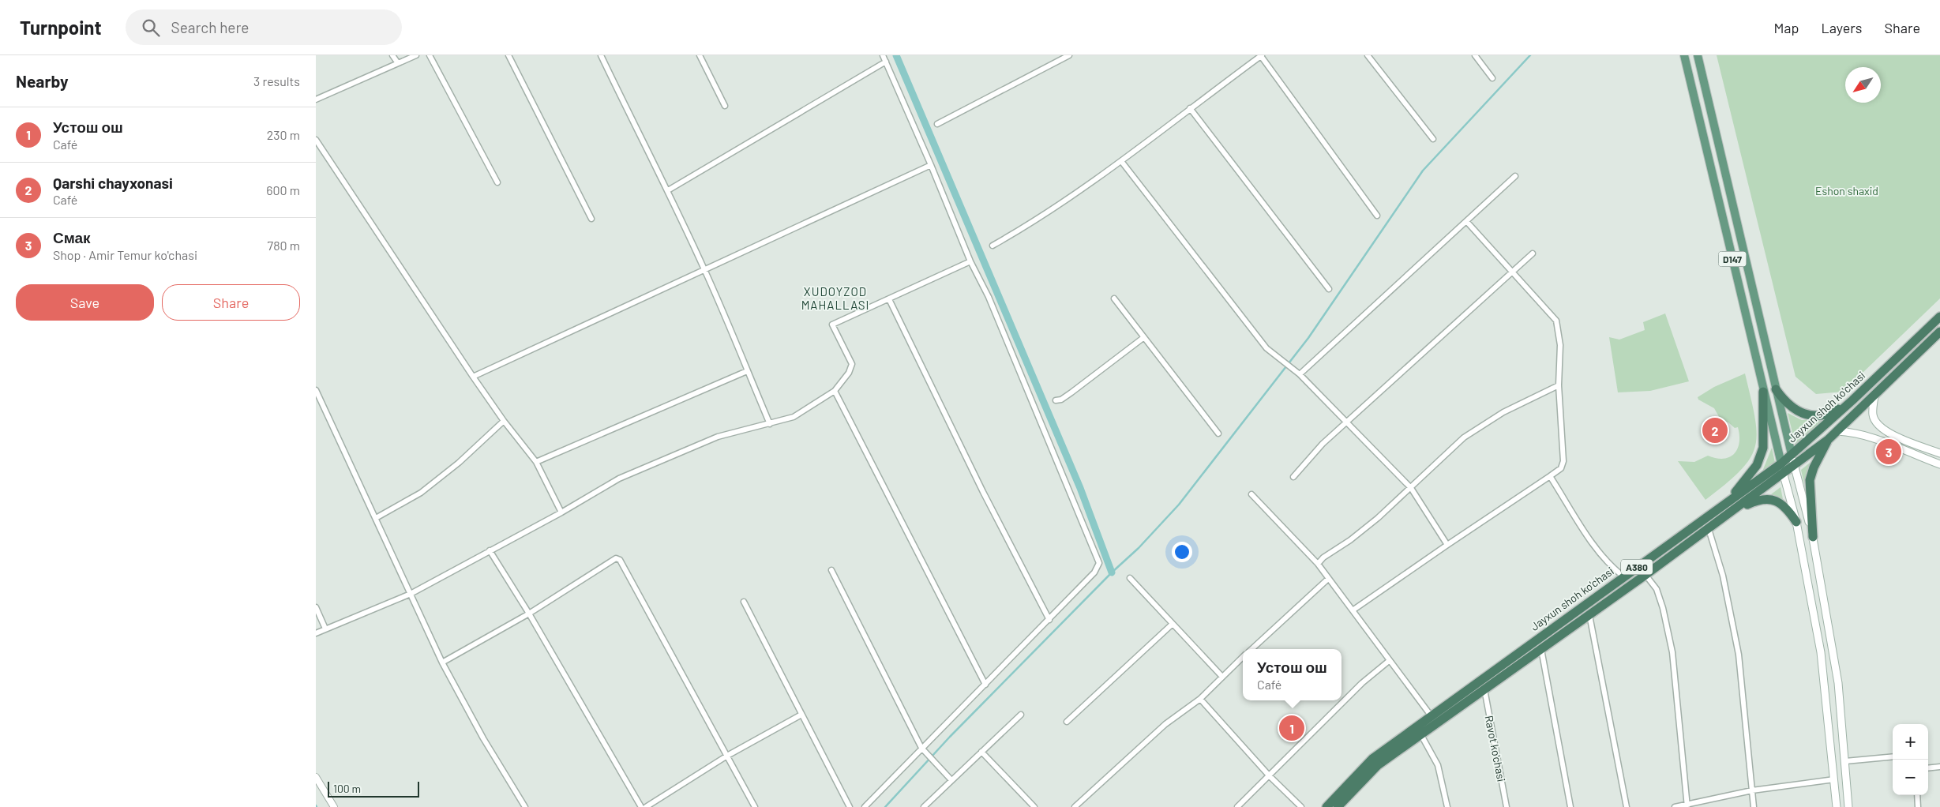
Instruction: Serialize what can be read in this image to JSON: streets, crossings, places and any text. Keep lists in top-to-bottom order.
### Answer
{
  "streets": {
    "highway": ["Jayxun shoh ko'chasi", "A380"],
    "main road": ["D147"],
    "street": ["Ravot ko'chasi"]
  },
  "crossings": [
    ["D147", "Jayxun shoh ko'chasi"],
    ["Jayxun shoh ko'chasi", "Ravot ko'chasi"]
  ],
  "districts": ["XUDOYZOD MAHALLASI"],
  "parks": ["Eshon shaxid"],
  "scale_bar": "100 m",
  "north": "bottom left",
  "page": {
    "header": "Turnpoint",
    "search": "Search here",
    "nav": ["Map", "Layers", "Share"],
    "heading": ["Nearby", "3 results"],
    "list": [
      {
        "mark": "1",
        "name": "Устош ош",
        "note": "Café",
        "value": "230 m"
      },
      {
        "mark": "2",
        "name": "Qarshi chayxonasi",
        "note": "Café",
        "value": "600 m"
      },
      {
        "mark": "3",
        "name": "Смак",
        "note": "Shop · Amir Temur ko'chasi",
        "value": "780 m"
      }
    ],
    "buttons": ["Save", "Share"],
    "pins": ["2", "3", "1"],
    "popup": ["Устош ош", "Café"],
    "map_buttons": ["+", "−"],
    "scale": "100 m"
  }
}
